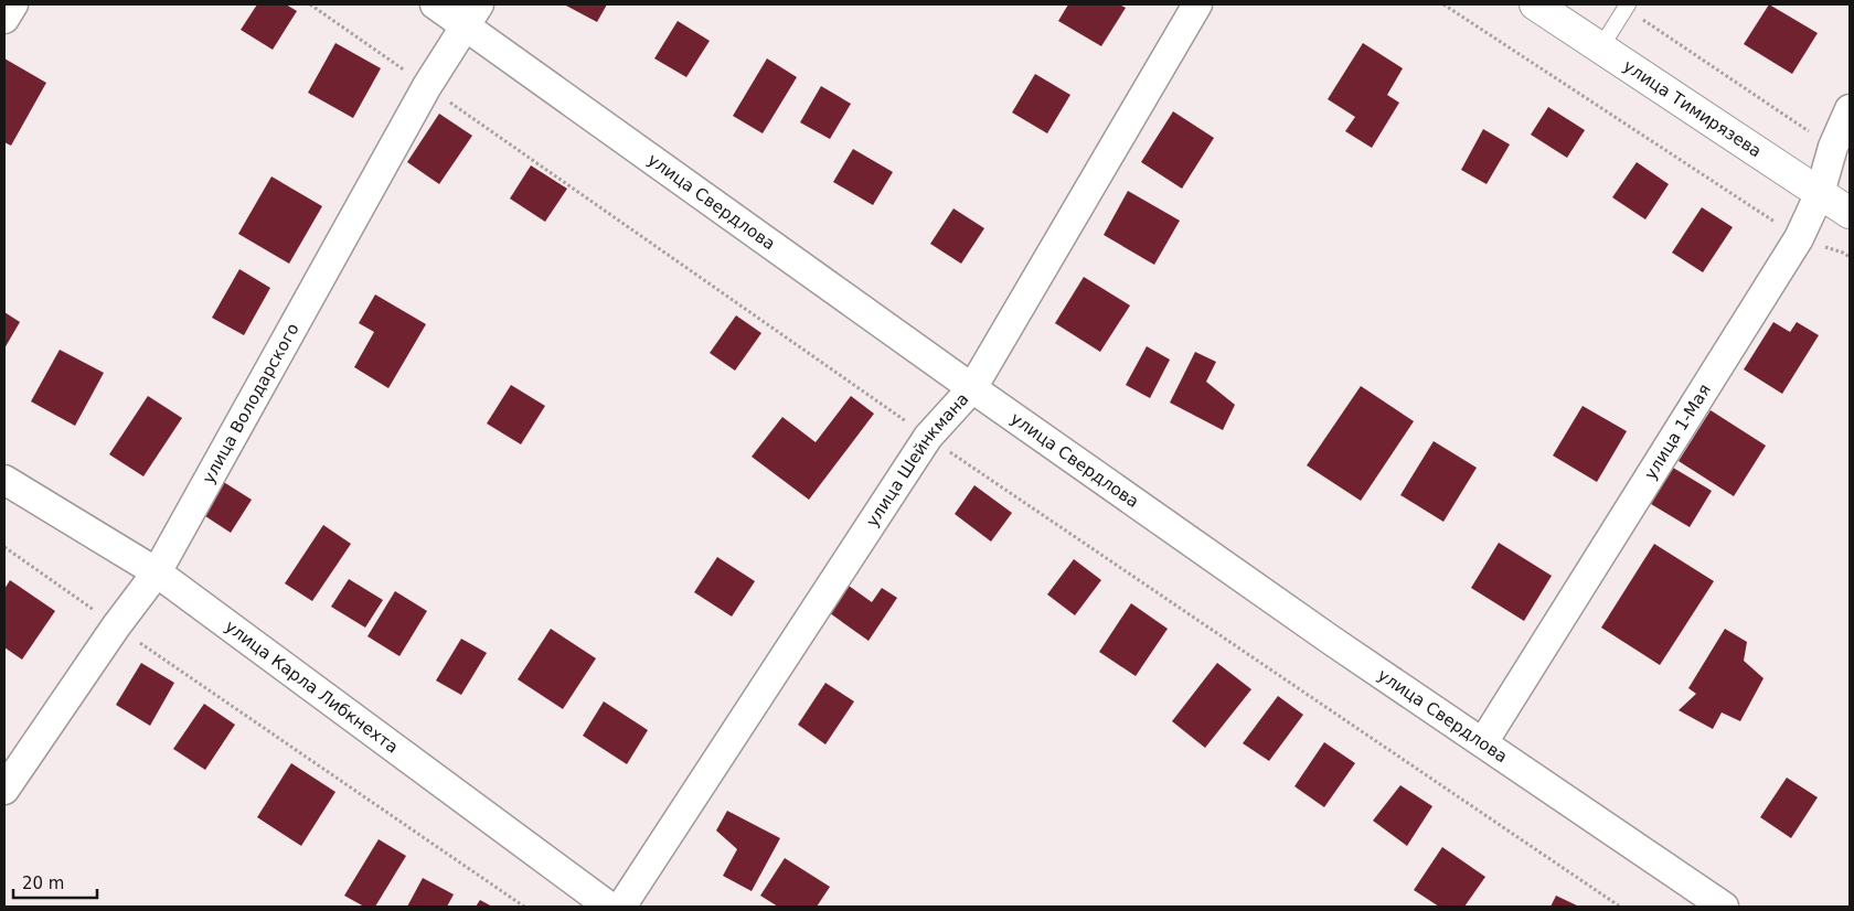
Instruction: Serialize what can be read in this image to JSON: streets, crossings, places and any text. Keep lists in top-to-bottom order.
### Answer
{
  "streets": {
    "main road": ["улица Тимирязева"],
    "street": [
      "улица Свердлова",
      "улица Володарского",
      "улица 1-Мая",
      "улица Шейнкмана",
      "улица Карла Либкнехта"
    ]
  },
  "crossings": [
    ["улица Тимирязева", "улица 1-Мая"],
    ["улица Свердлова", "улица Володарского"],
    ["улица Свердлова", "улица 1-Мая"],
    ["улица Свердлова", "улица Шейнкмана"],
    ["улица Володарского", "улица Карла Либкнехта"]
  ],
  "scale_bar": "20 m"
}
